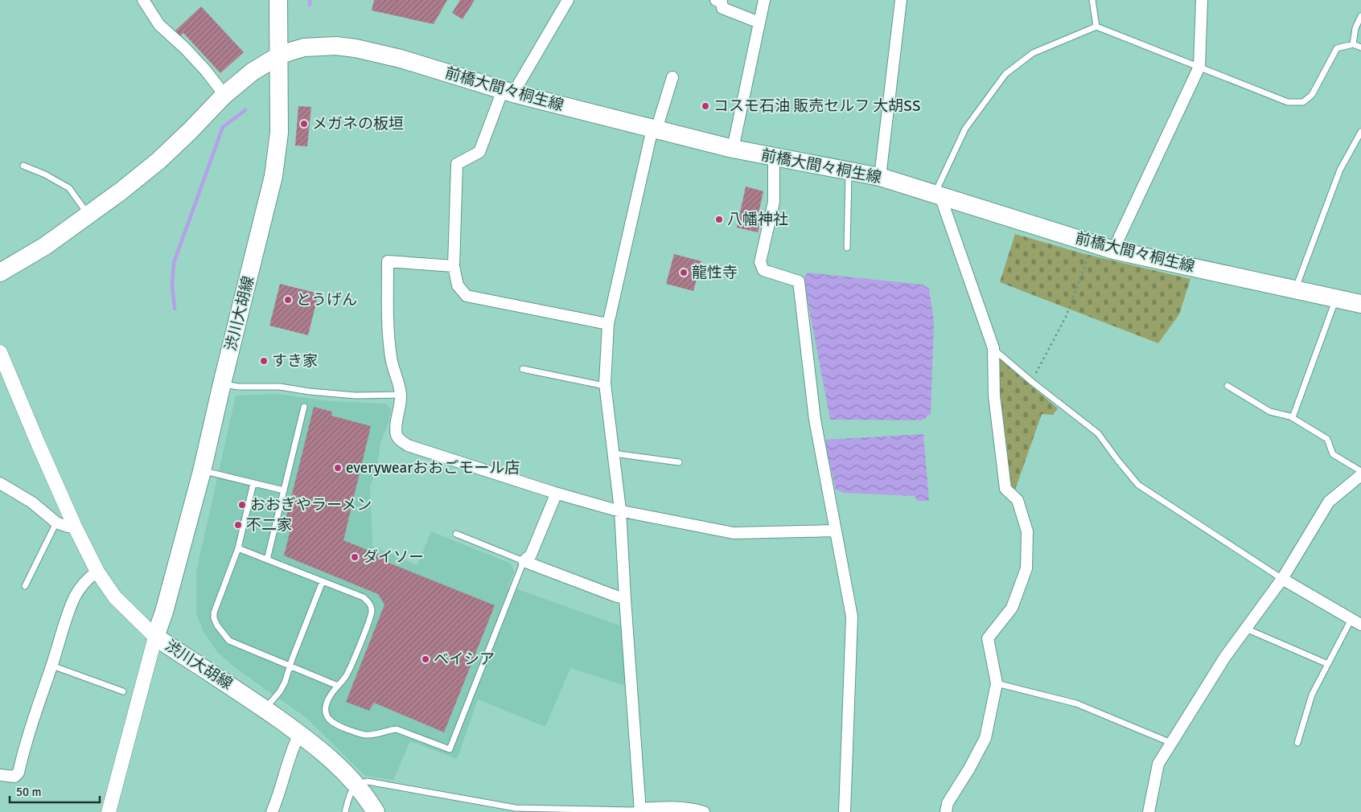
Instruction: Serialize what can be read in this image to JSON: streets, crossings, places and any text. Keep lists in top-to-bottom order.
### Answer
{
  "streets": {
    "main road": ["前橋大間々桐生線", "渋川大胡線"]
  },
  "crossings": [
    ["前橋大間々桐生線", "渋川大胡線"]
  ],
  "places": [
    "コスモ石油 販売セルフ 大胡SS",
    "メガネの板垣",
    "八幡神社",
    "龍性寺",
    "とうげん",
    "すき家",
    "everywearおおごモール店",
    "おおぎやラーメン",
    "不二家",
    "ダイソー",
    "ベイシア"
  ],
  "scale_bar": "50 m"
}
